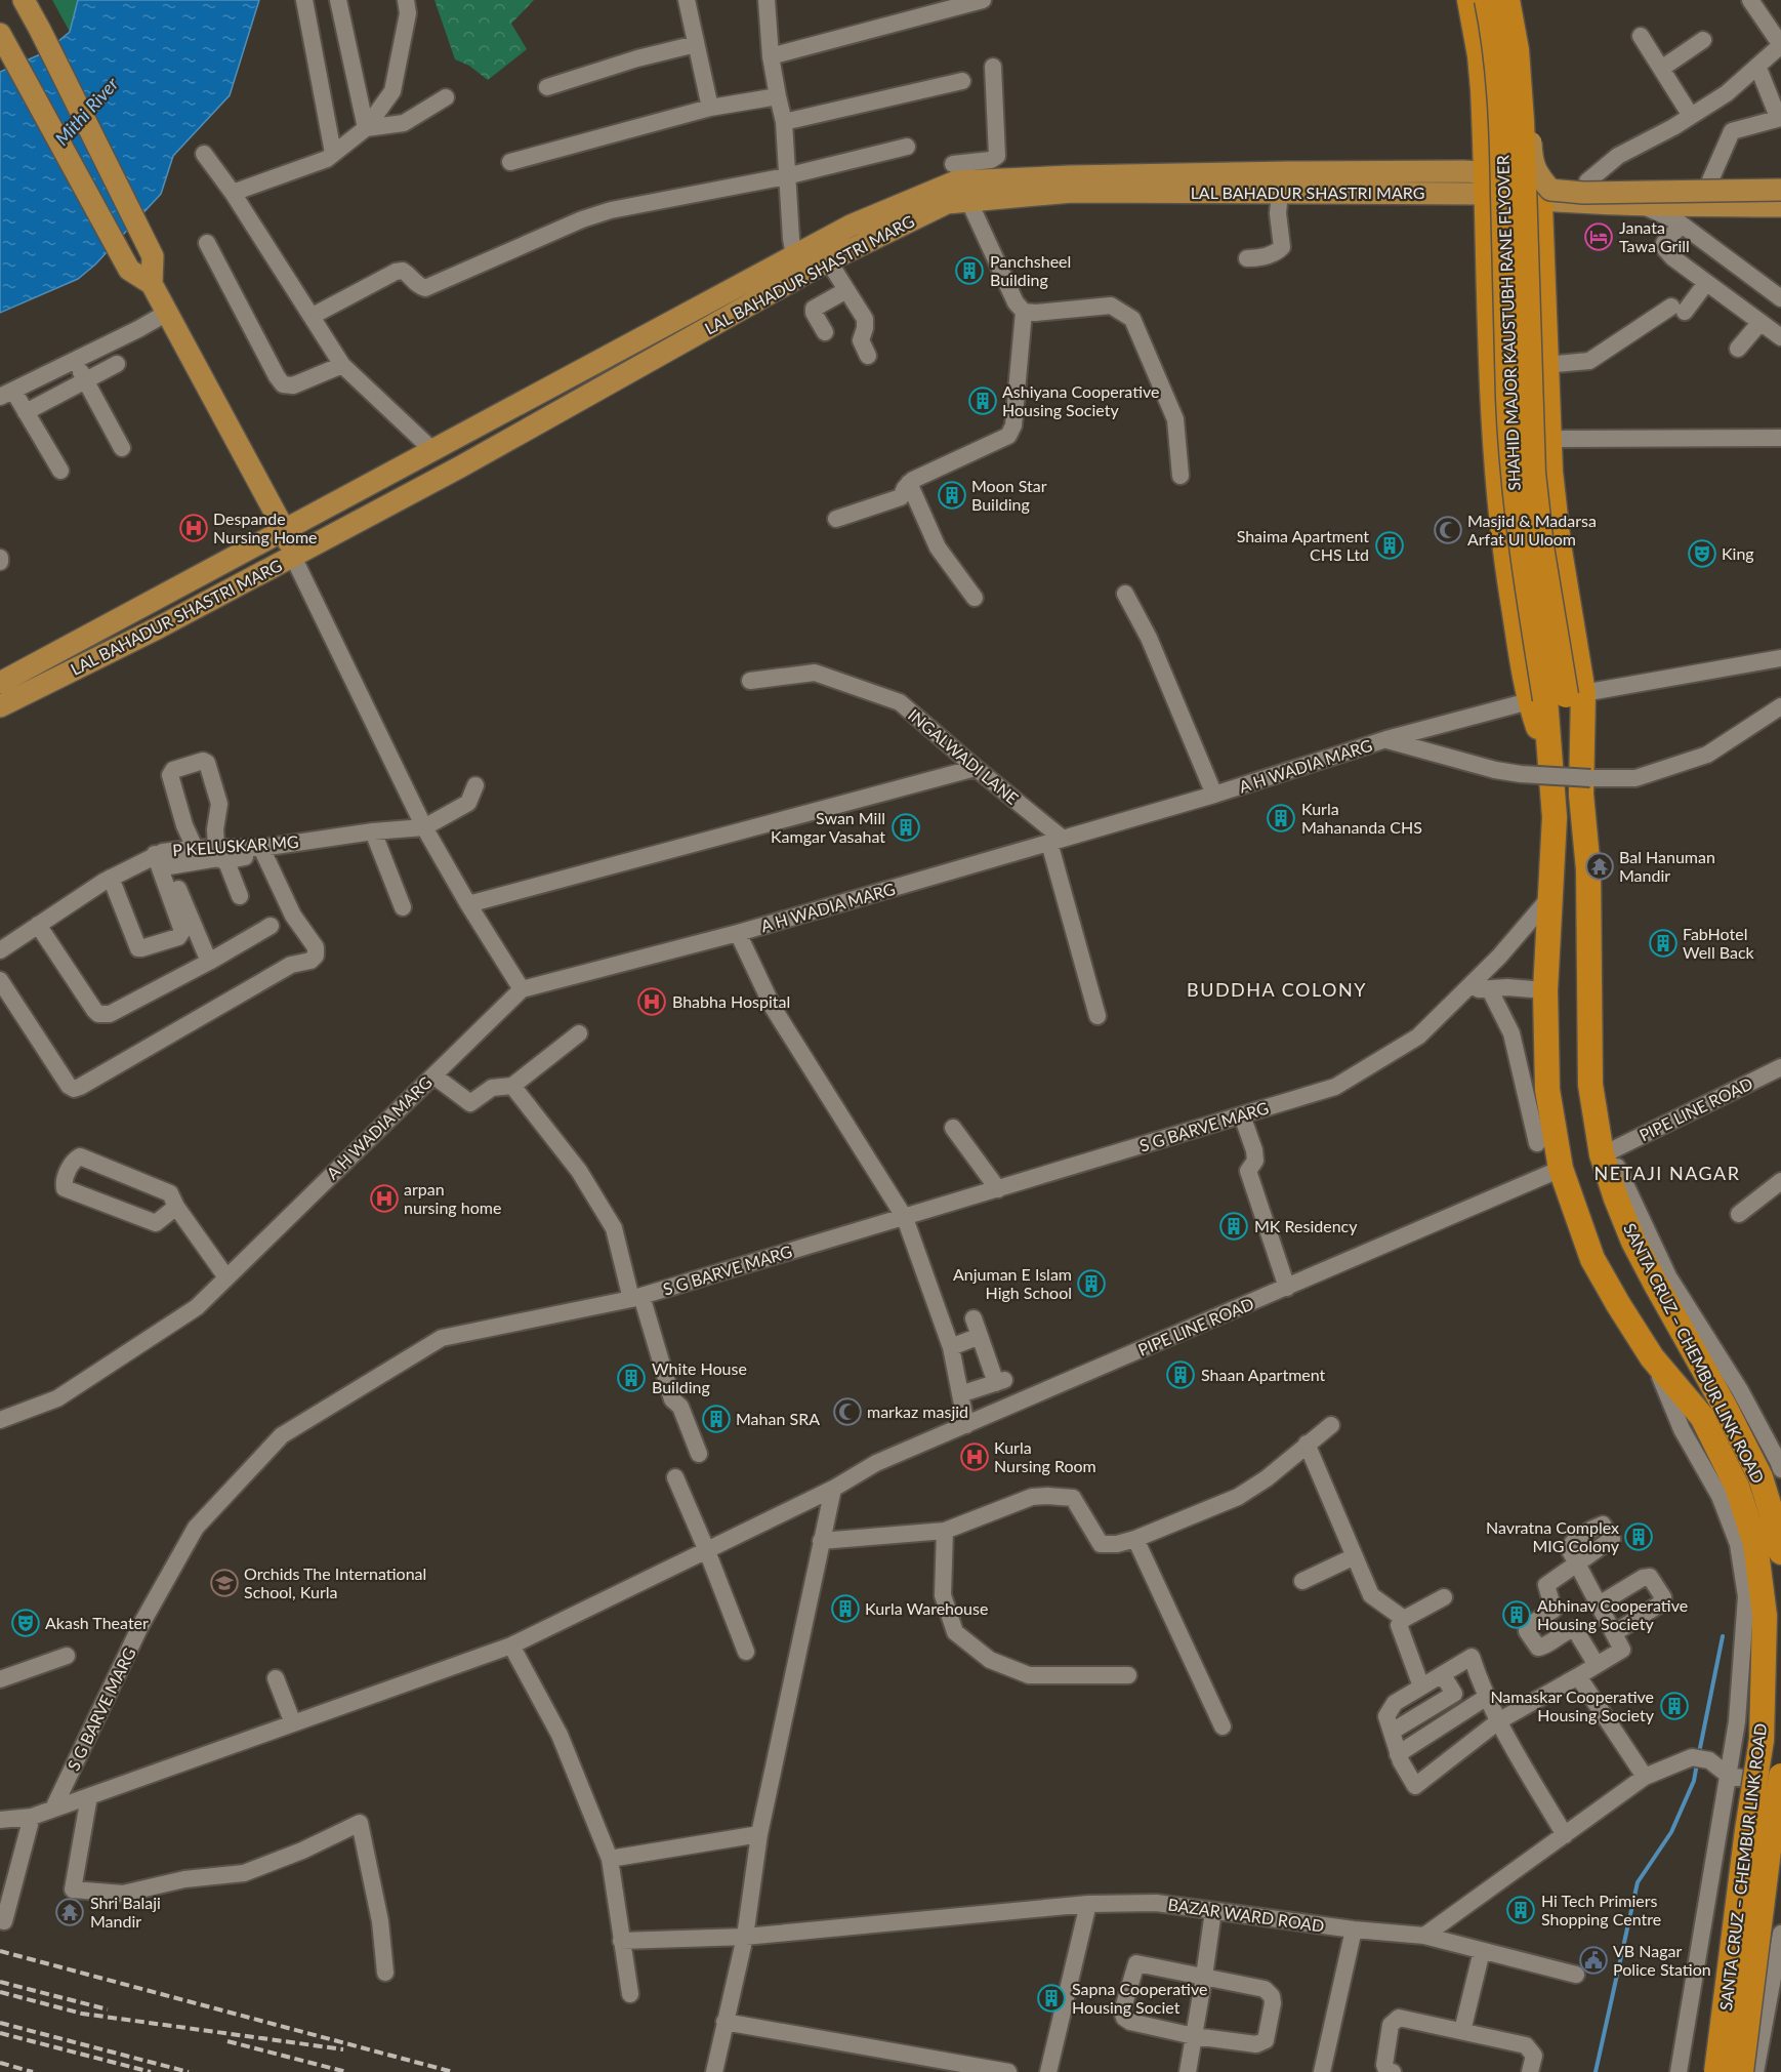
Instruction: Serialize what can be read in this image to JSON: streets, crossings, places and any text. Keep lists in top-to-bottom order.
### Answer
{
  "streets": {
    "highway": ["SHAHID MAJOR KAUSTUBH RANE FLYOVER", "SANTA CRUZ – CHEMBUR LINK ROAD"],
    "main road": ["LAL BAHADUR SHASTRI MARG"],
    "street": [
      "INGALWADI LANE",
      "A H WADIA MARG",
      "P KELUSKAR MG",
      "PIPE LINE ROAD",
      "S G BARVE MARG",
      "BAZAR WARD ROAD"
    ]
  },
  "crossings": [
    ["SHAHID MAJOR KAUSTUBH RANE FLYOVER", "SANTA CRUZ – CHEMBUR LINK ROAD"],
    ["INGALWADI LANE", "A H WADIA MARG"],
    ["PIPE LINE ROAD", "S G BARVE MARG"],
    ["PIPE LINE ROAD", "SANTA CRUZ – CHEMBUR LINK ROAD"],
    ["S G BARVE MARG", "SANTA CRUZ – CHEMBUR LINK ROAD"]
  ],
  "districts": ["BUDDHA COLONY", "NETAJI NAGAR"],
  "water": ["Mithi River"],
  "places": {
    "hotel": ["Janata Tawa Grill"],
    "building": [
      "Panchsheel Building",
      "Ashiyana Cooperative Housing Society",
      "Moon Star Building",
      "Shaima Apartment CHS Ltd",
      "Kurla Mahananda CHS",
      "Swan Mill Kamgar Vasahat",
      "FabHotel Well Back",
      "MK Residency",
      "Anjuman E Islam High School",
      "Shaan Apartment",
      "White House Building",
      "Mahan SRA",
      "Navratna Complex MIG Colony",
      "Kurla Warehouse",
      "Abhinav Cooperative Housing Society",
      "Namaskar Cooperative Housing Society",
      "Hi Tech Primiers Shopping Centre",
      "Sapna Cooperative Housing Societ"
    ],
    "hospital": [
      "Despande Nursing Home",
      "Bhabha Hospital",
      "arpan nursing home",
      "Kurla Nursing Room"
    ],
    "mosque": ["Masjid & Madarsa Arfat Ul Uloom", "markaz masjid"],
    "theatre": ["King", "Akash Theater"],
    "temple": ["Bal Hanuman Mandir", "Shri Balaji Mandir"],
    "school or university": ["Orchids The International School, Kurla"],
    "public building": ["VB Nagar Police Station"]
  }
}
